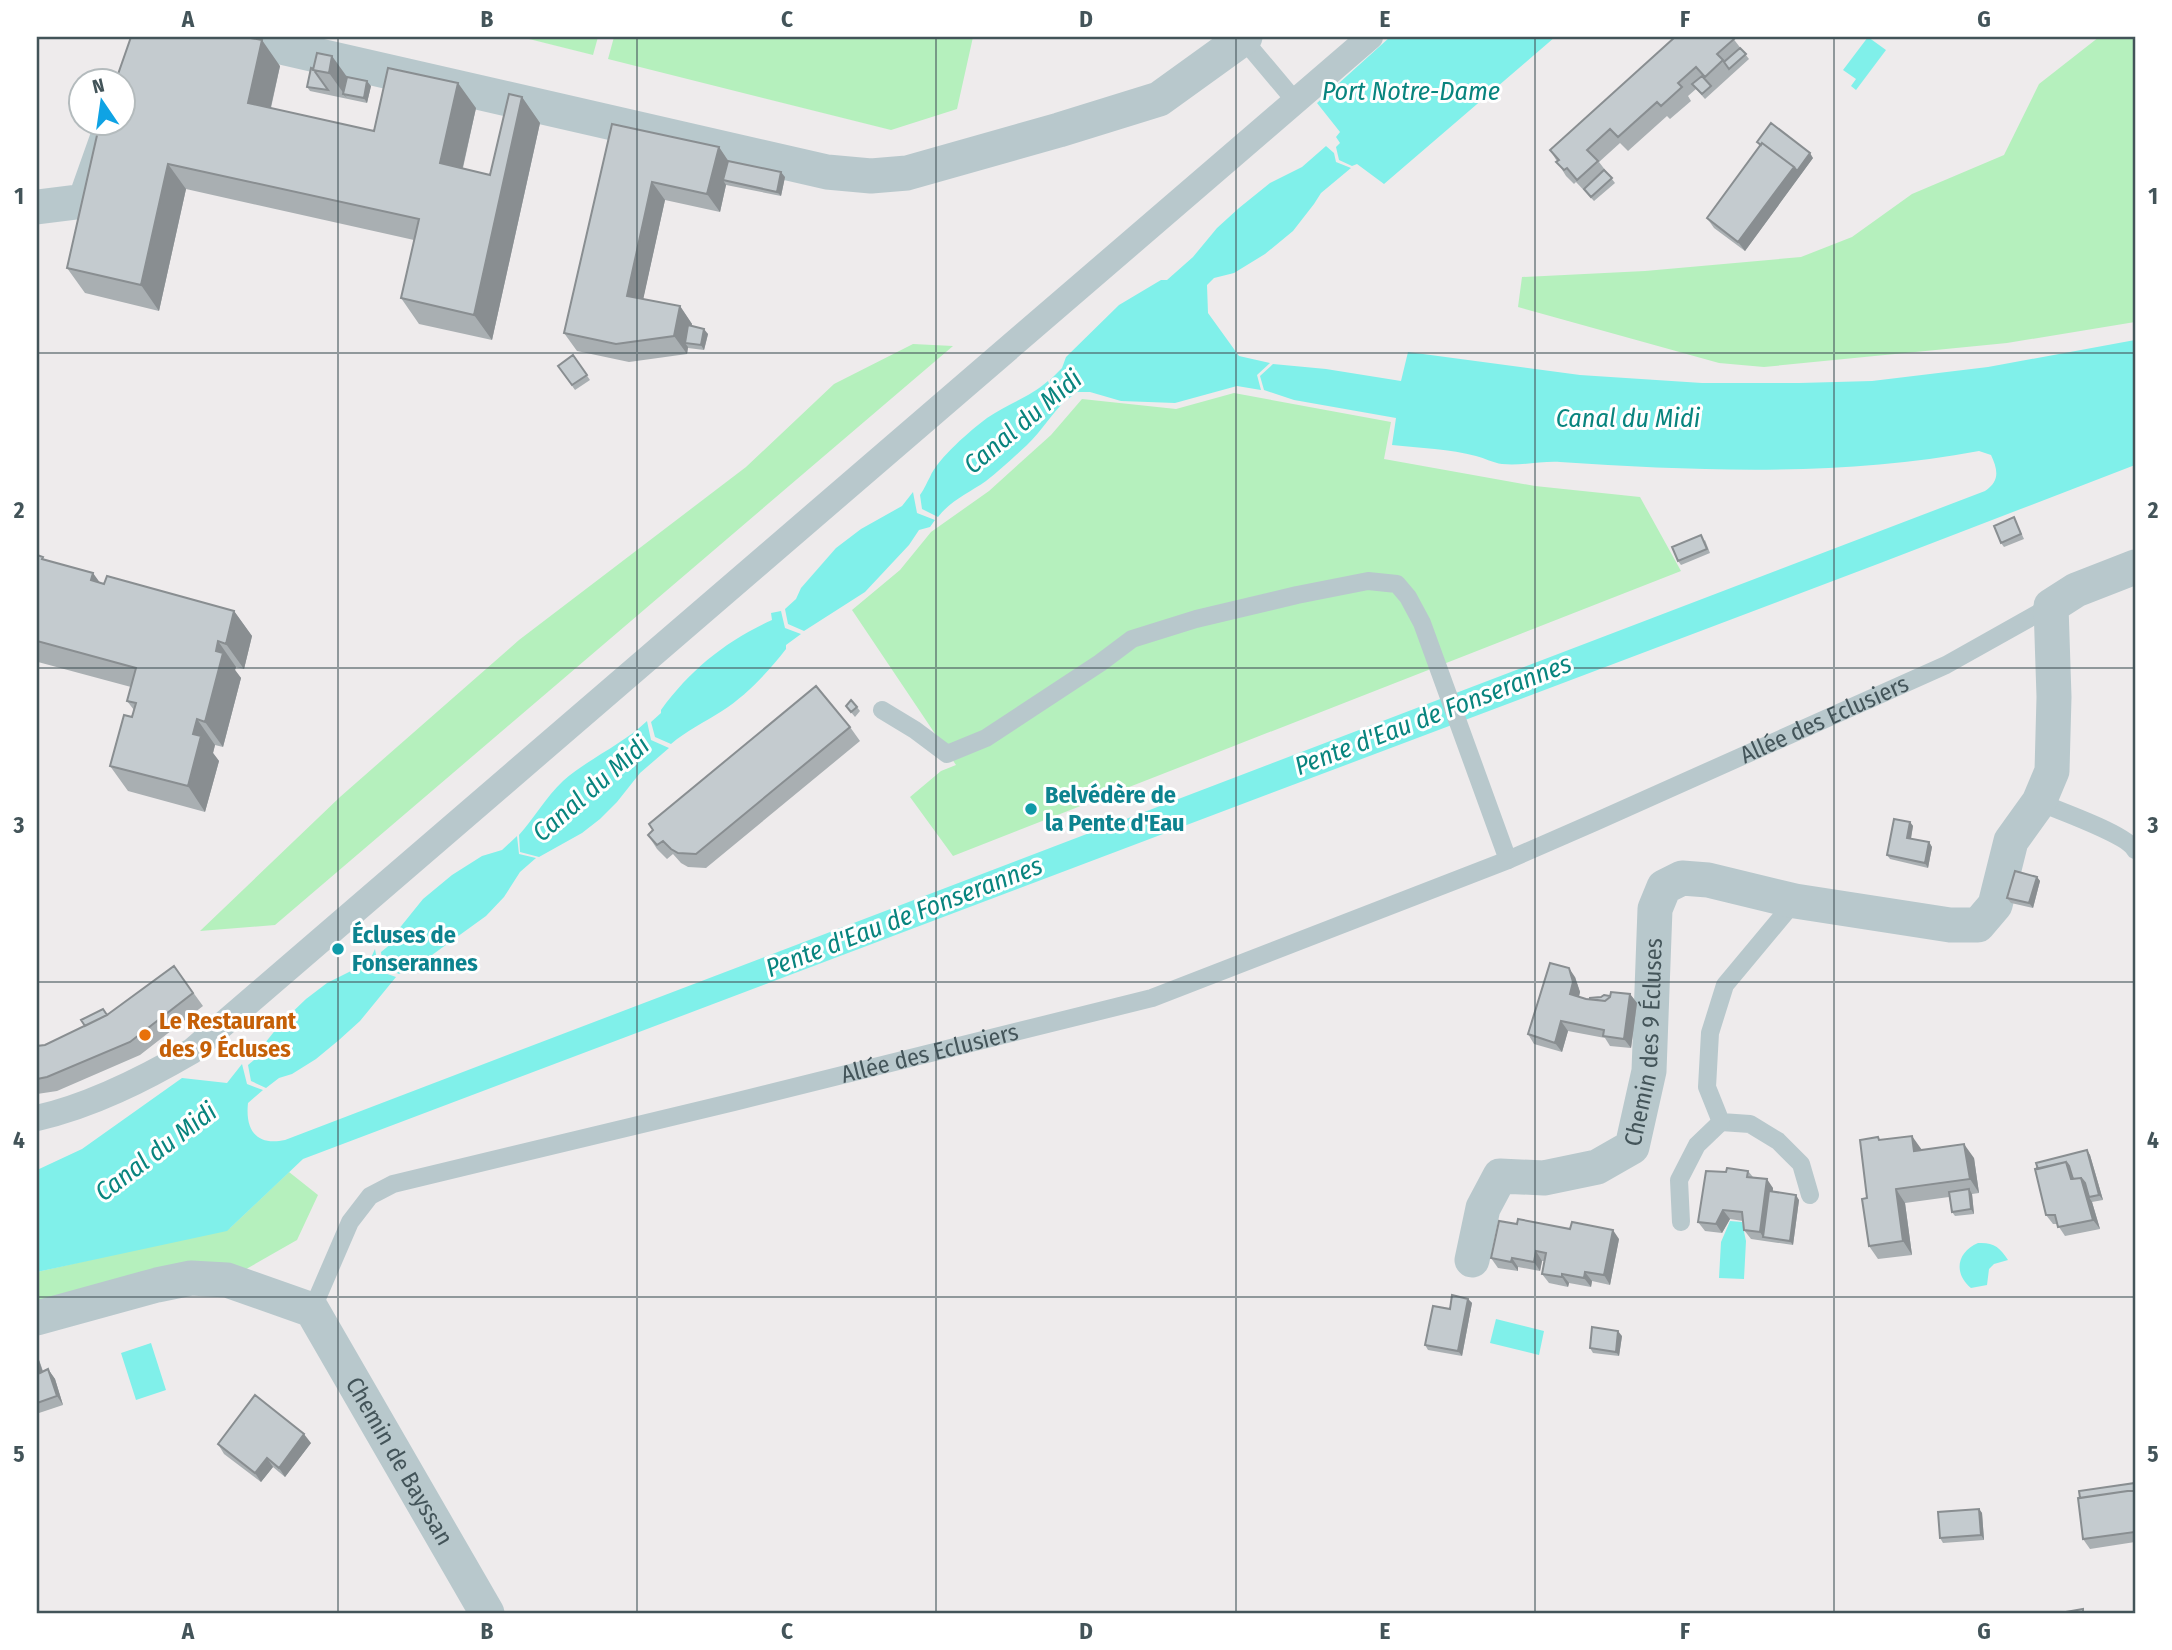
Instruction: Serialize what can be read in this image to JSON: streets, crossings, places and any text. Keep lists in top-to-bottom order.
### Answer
{
  "streets": {
    "street": ["Allée des Eclusiers", "Chemin des 9 Écluses", "Chemin de Bayssan"]
  },
  "crossings": [
    ["Allée des Eclusiers", "Chemin des 9 Écluses"],
    ["Allée des Eclusiers", "Chemin de Bayssan"]
  ],
  "water": ["Port Notre-Dame", "Canal du Midi", "Pente d'Eau de Fonserannes"],
  "places": ["Belvédère de la Pente d'Eau", "Écluses de Fonserannes", "Le Restaurant des 9 Écluses"],
  "north": "top",
  "grid": {
    "columns": [
      "A",
      "B",
      "C",
      "D",
      "E",
      "F",
      "G"
    ],
    "rows": [
      "1",
      "2",
      "3",
      "4",
      "5"
    ]
  }
}
